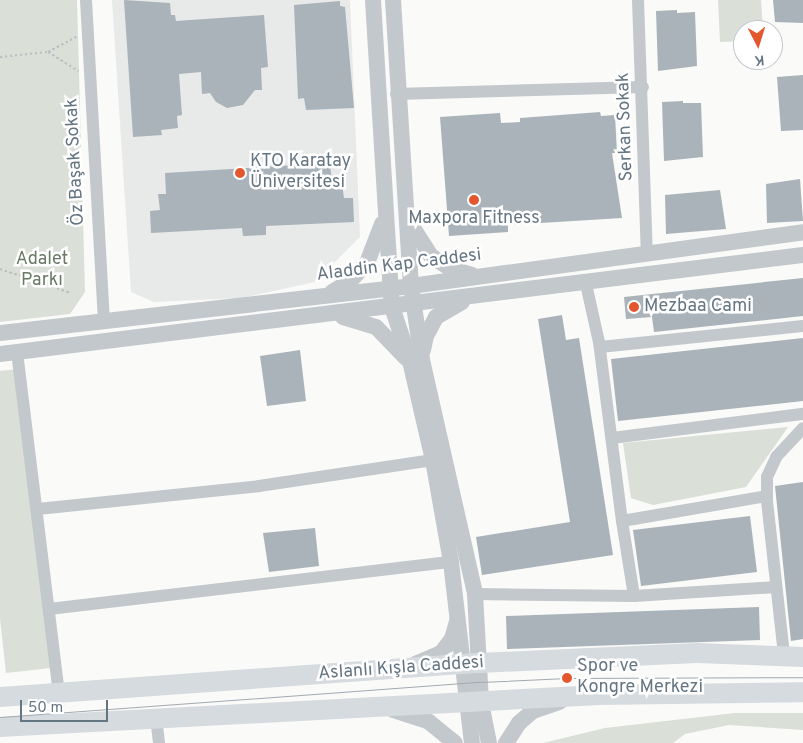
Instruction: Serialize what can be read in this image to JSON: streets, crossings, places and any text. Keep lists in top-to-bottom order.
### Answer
{
  "streets": {
    "main road": ["Aslanlı Kışla Caddesi"],
    "street": ["Serkan Sokak", "Öz Başak Sokak", "Aladdin Kap Caddesi"]
  },
  "crossings": [
    ["Serkan Sokak", "Aladdin Kap Caddesi"],
    ["Öz Başak Sokak", "Aladdin Kap Caddesi"]
  ],
  "parks": ["Adalet Parkı"],
  "places": [
    "KTO Karatay Üniversitesi",
    "Maxpora Fitness",
    "Mezbaa Cami",
    "Spor ve Kongre Merkezi"
  ],
  "scale_bar": "50 m",
  "north": "bottom"
}
